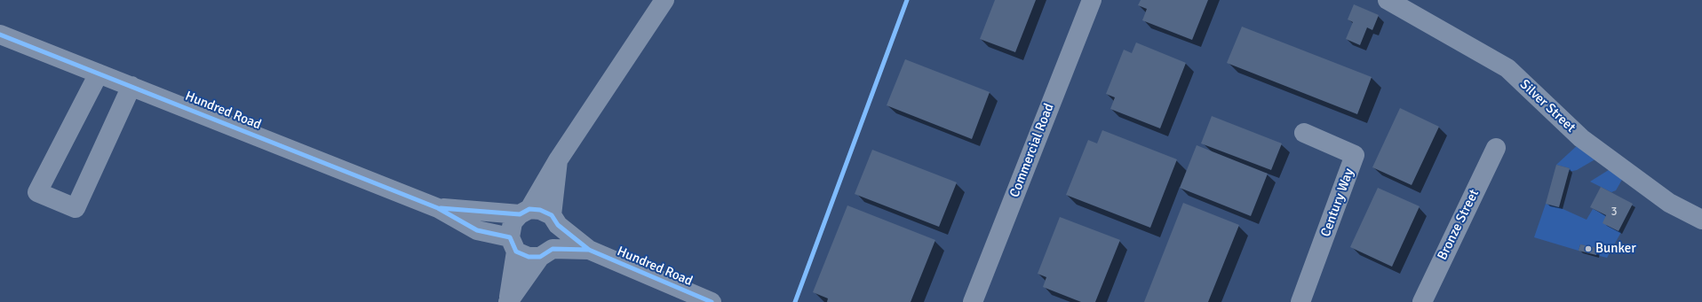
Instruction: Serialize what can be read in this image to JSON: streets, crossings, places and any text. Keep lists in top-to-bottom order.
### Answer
{
  "streets": {
    "street": [
      "Silver Street",
      "Hundred Road",
      "Commercial Road",
      "Century Way",
      "Bronze Street"
    ]
  },
  "places": ["Bunker"],
  "house_numbers": ["3"]
}
